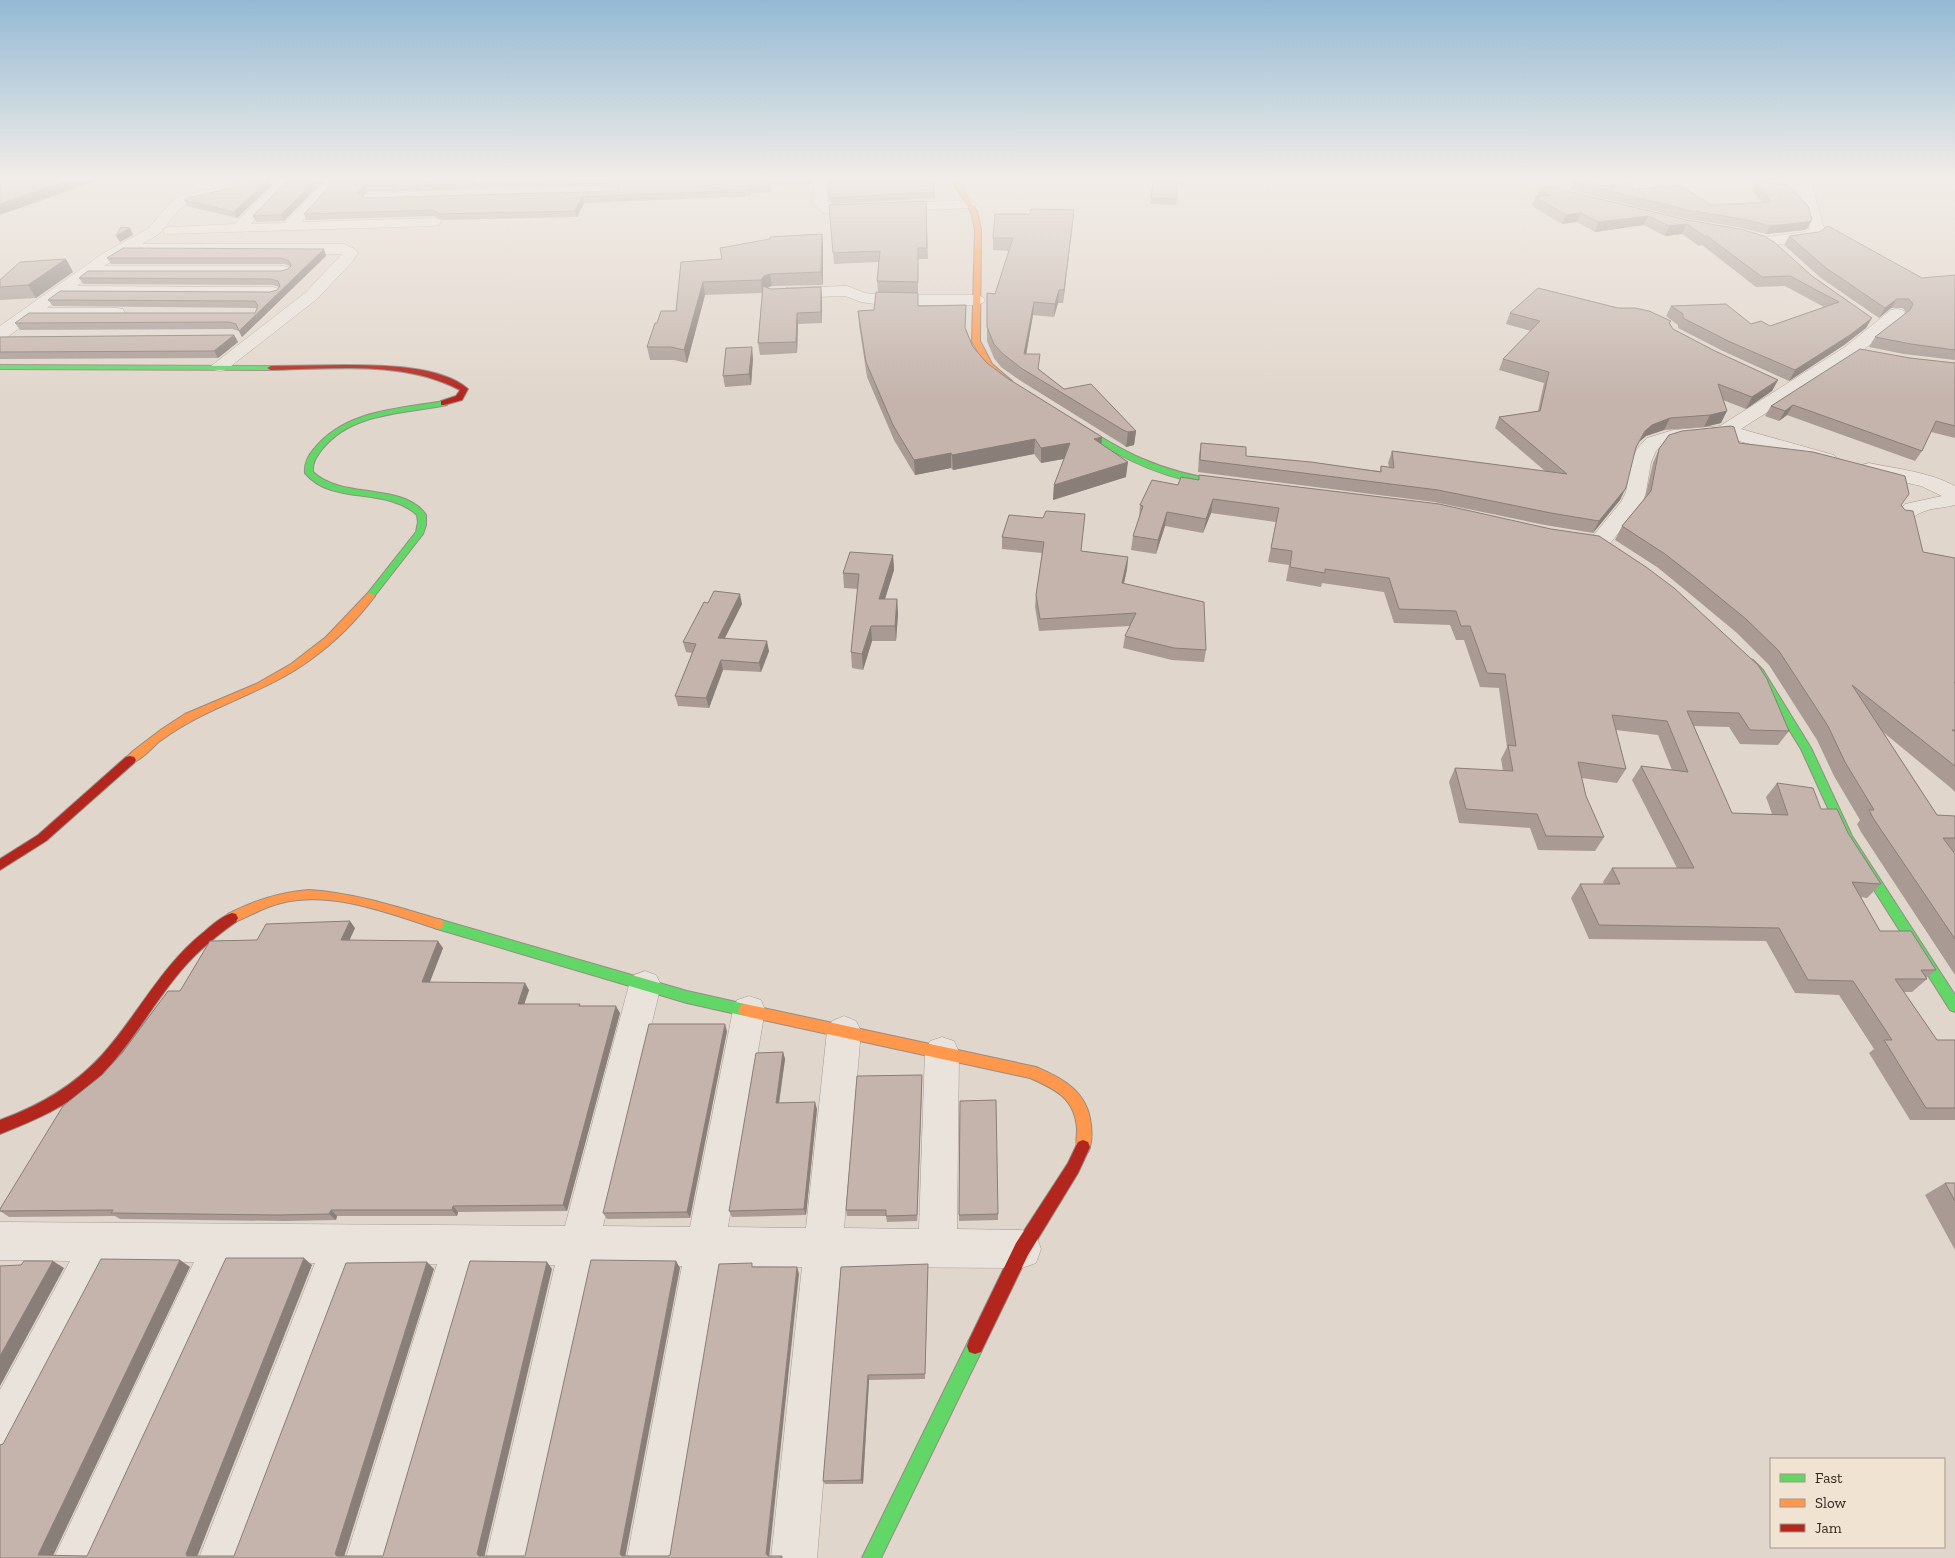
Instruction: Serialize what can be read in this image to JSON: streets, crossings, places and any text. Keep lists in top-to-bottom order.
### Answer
{
  "legend": ["Fast", "Slow", "Jam"]
}
